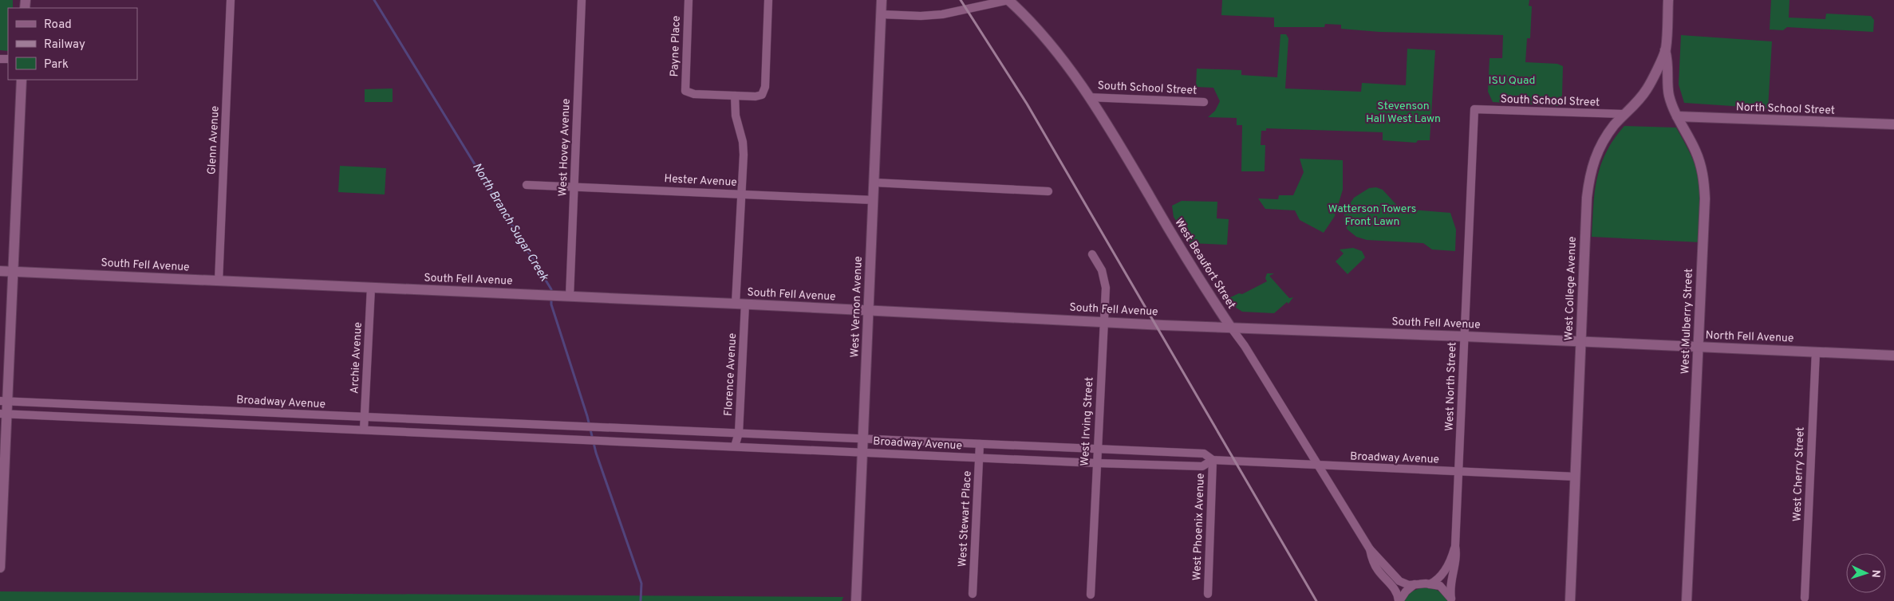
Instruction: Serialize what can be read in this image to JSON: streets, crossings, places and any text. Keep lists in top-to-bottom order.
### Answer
{
  "streets": {
    "street": [
      "Payne Place",
      "South School Street",
      "North School Street",
      "Glenn Avenue",
      "West Hovey Avenue",
      "Hester Avenue",
      "West Beaufort Street",
      "South Fell Avenue",
      "West College Avenue",
      "West Vernon Avenue",
      "West Mulberry Street",
      "North Fell Avenue",
      "Archie Avenue",
      "Florence Avenue",
      "West North Street",
      "Broadway Avenue",
      "West Irving Street",
      "West Cherry Street",
      "West Stewart Place",
      "West Phoenix Avenue"
    ]
  },
  "crossings": [
    ["South School Street", "West Beaufort Street"],
    ["South School Street", "West College Avenue"],
    ["South School Street", "West North Street"],
    ["North School Street", "West Mulberry Street"],
    ["Glenn Avenue", "South Fell Avenue"],
    ["West Hovey Avenue", "Hester Avenue"],
    ["West Hovey Avenue", "South Fell Avenue"],
    ["Hester Avenue", "West Vernon Avenue"],
    ["Hester Avenue", "Florence Avenue"],
    ["West Beaufort Street", "South Fell Avenue"],
    ["West Beaufort Street", "Broadway Avenue"],
    ["South Fell Avenue", "West College Avenue"],
    ["South Fell Avenue", "West Vernon Avenue"],
    ["South Fell Avenue", "North Fell Avenue"],
    ["South Fell Avenue", "Archie Avenue"],
    ["South Fell Avenue", "Florence Avenue"],
    ["South Fell Avenue", "West North Street"],
    ["South Fell Avenue", "West Irving Street"],
    ["West College Avenue", "West Mulberry Street"],
    ["West College Avenue", "North Fell Avenue"],
    ["West College Avenue", "Broadway Avenue"],
    ["West Vernon Avenue", "Broadway Avenue"],
    ["West Mulberry Street", "North Fell Avenue"],
    ["North Fell Avenue", "West Cherry Street"],
    ["Archie Avenue", "Broadway Avenue"],
    ["Florence Avenue", "Broadway Avenue"],
    ["West North Street", "Broadway Avenue"],
    ["Broadway Avenue", "West Irving Street"],
    ["Broadway Avenue", "West Stewart Place"],
    ["Broadway Avenue", "West Phoenix Avenue"]
  ],
  "water": ["North Branch Sugar Creek"],
  "parks": ["ISU Quad", "Stevenson Hall West Lawn", "Watterson Towers Front Lawn"],
  "legend": ["Road", "Railway", "Park"],
  "north": "right"
}
